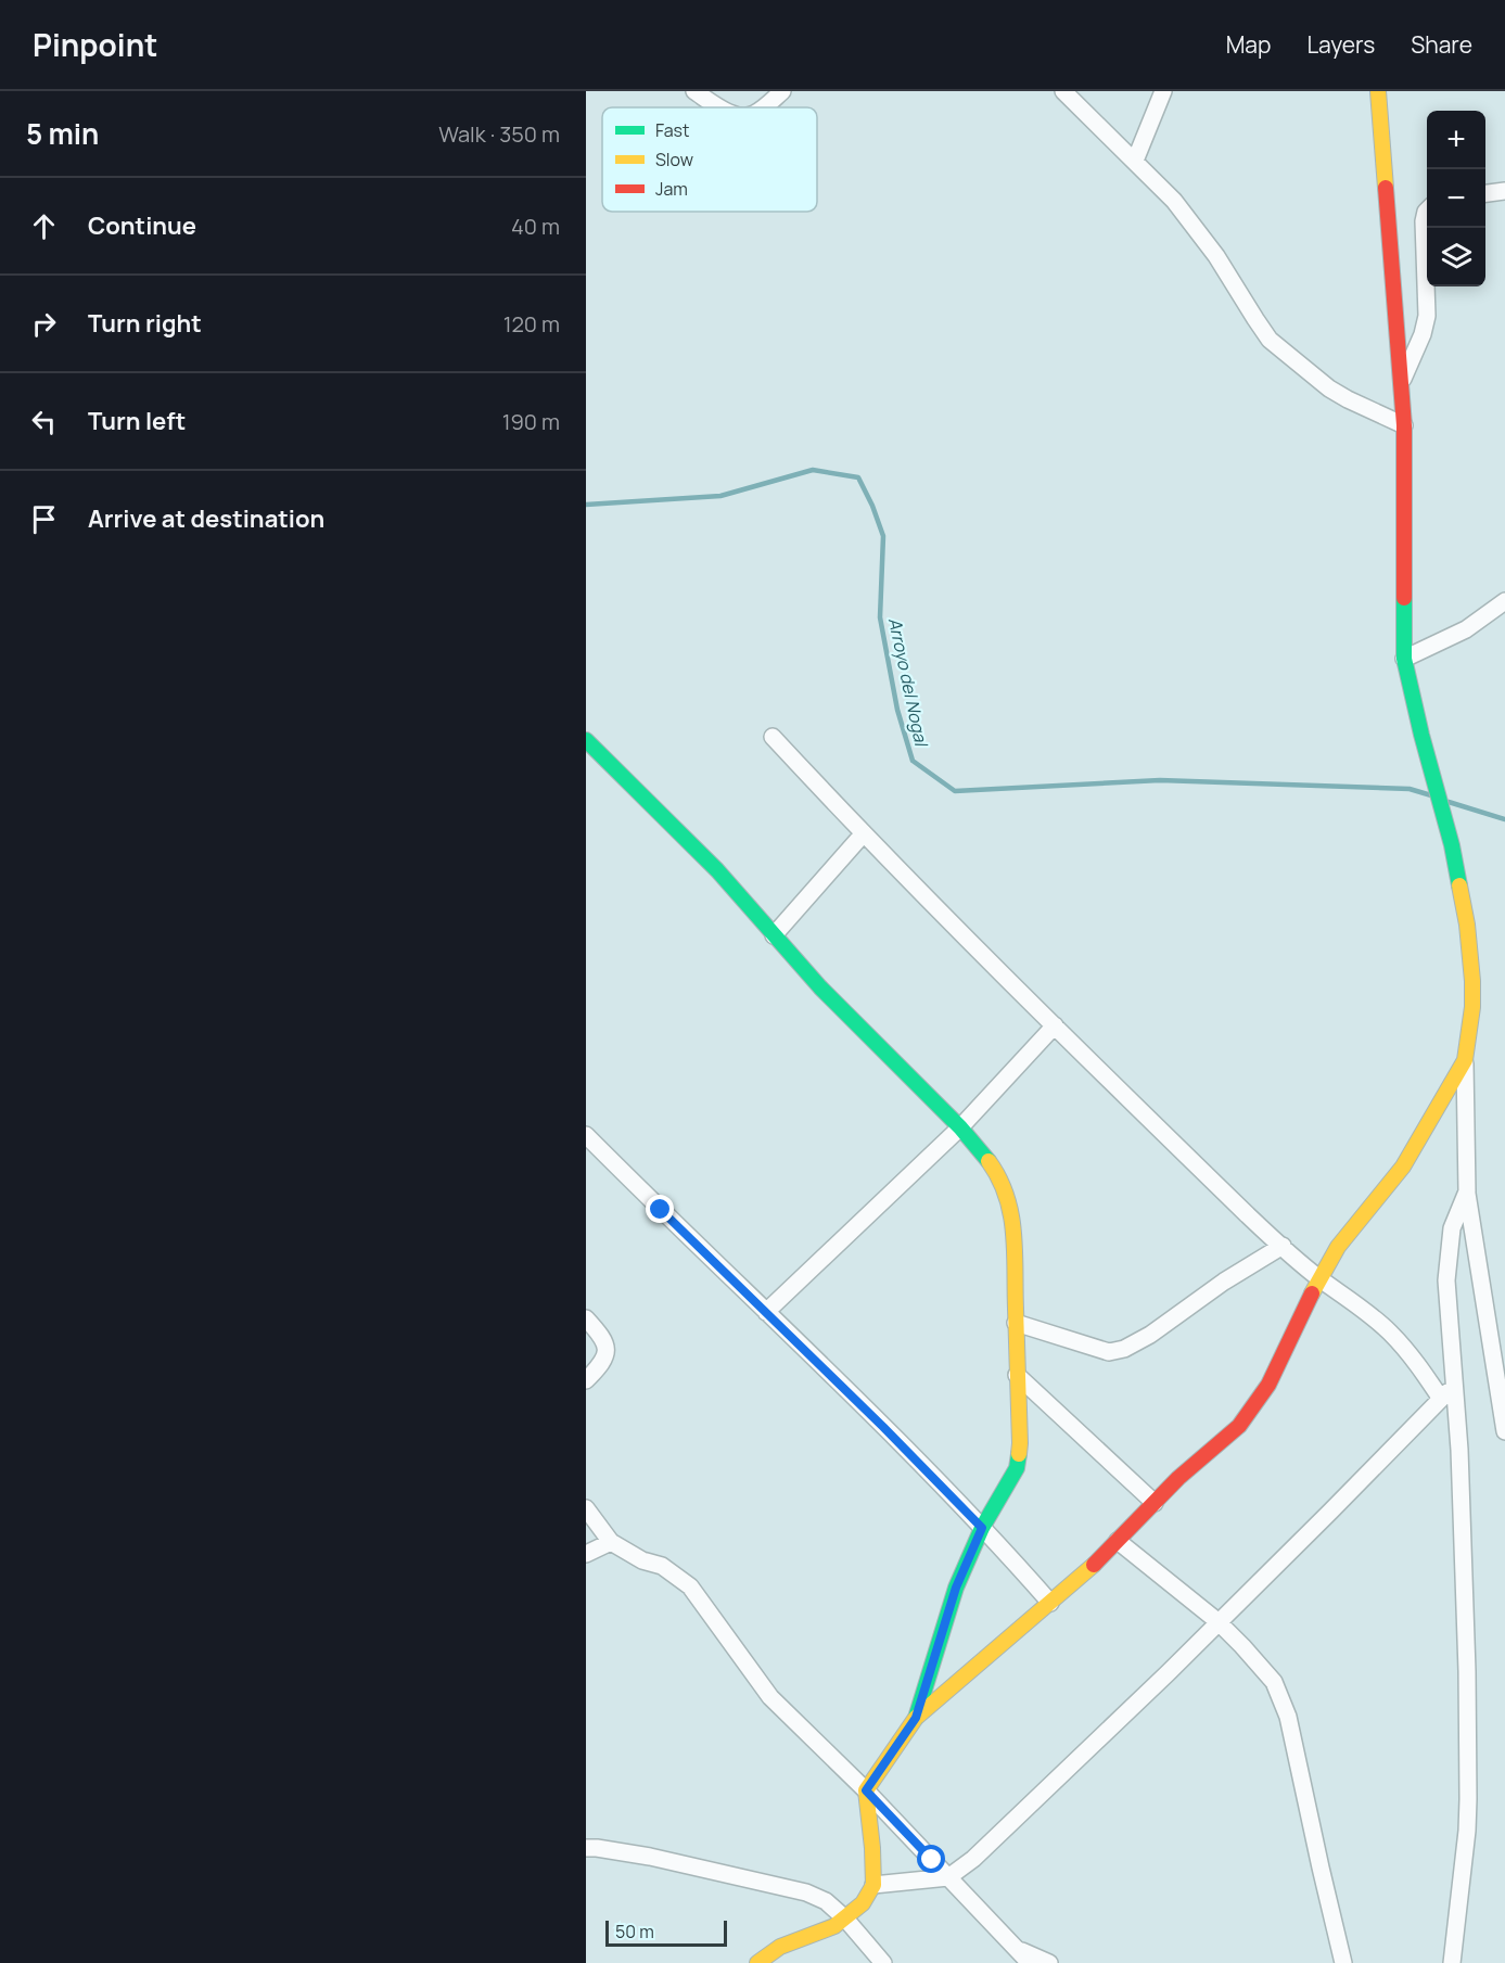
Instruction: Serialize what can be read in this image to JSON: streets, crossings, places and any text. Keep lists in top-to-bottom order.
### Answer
{
  "water": ["Arroyo del Nogal"],
  "legend": ["Fast", "Slow", "Jam"],
  "scale_bar": "50 m",
  "page": {
    "header": "Pinpoint",
    "nav": ["Map", "Layers", "Share"],
    "heading": ["5 min", "Walk · 350 m"],
    "map_buttons": ["+", "−"],
    "list": [
      ["Continue", "40 m"],
      ["Turn right", "120 m"],
      ["Turn left", "190 m"],
      "Arrive at destination"
    ],
    "scale": "50 m"
  }
}
